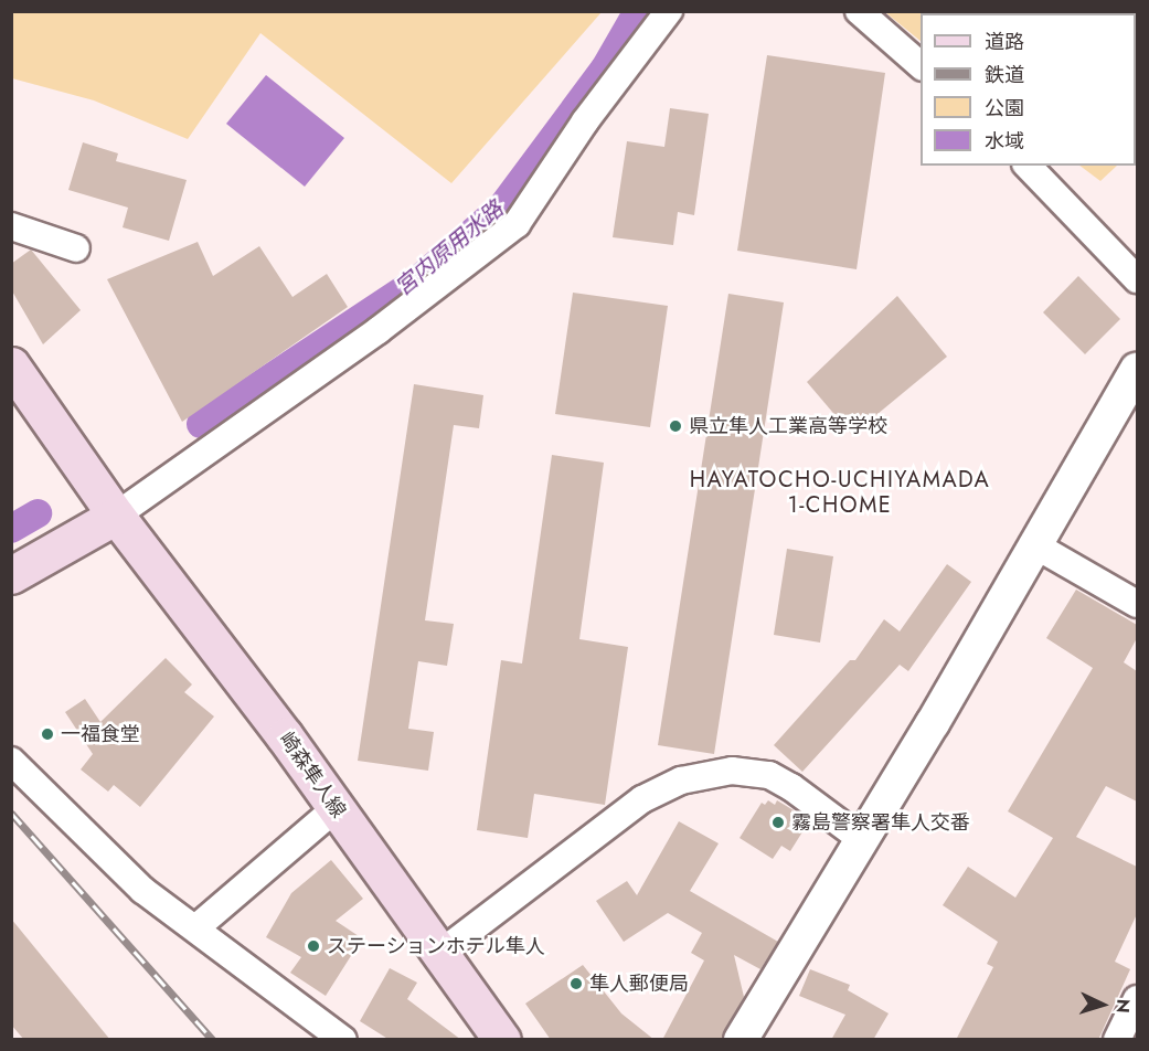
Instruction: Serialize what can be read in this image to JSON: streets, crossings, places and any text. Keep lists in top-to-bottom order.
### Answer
{
  "streets": {
    "main road": ["崎森隼人線"]
  },
  "districts": ["HAYATOCHO-UCHIYAMADA 1-CHOME"],
  "water": ["宮内原用水路"],
  "places": [
    "県立隼人工業高等学校",
    "一福食堂",
    "霧島警察署隼人交番",
    "ステーションホテル隼人",
    "隼人郵便局"
  ],
  "legend": [
    "道路",
    "鉄道",
    "公園",
    "水域"
  ],
  "north": "right"
}
